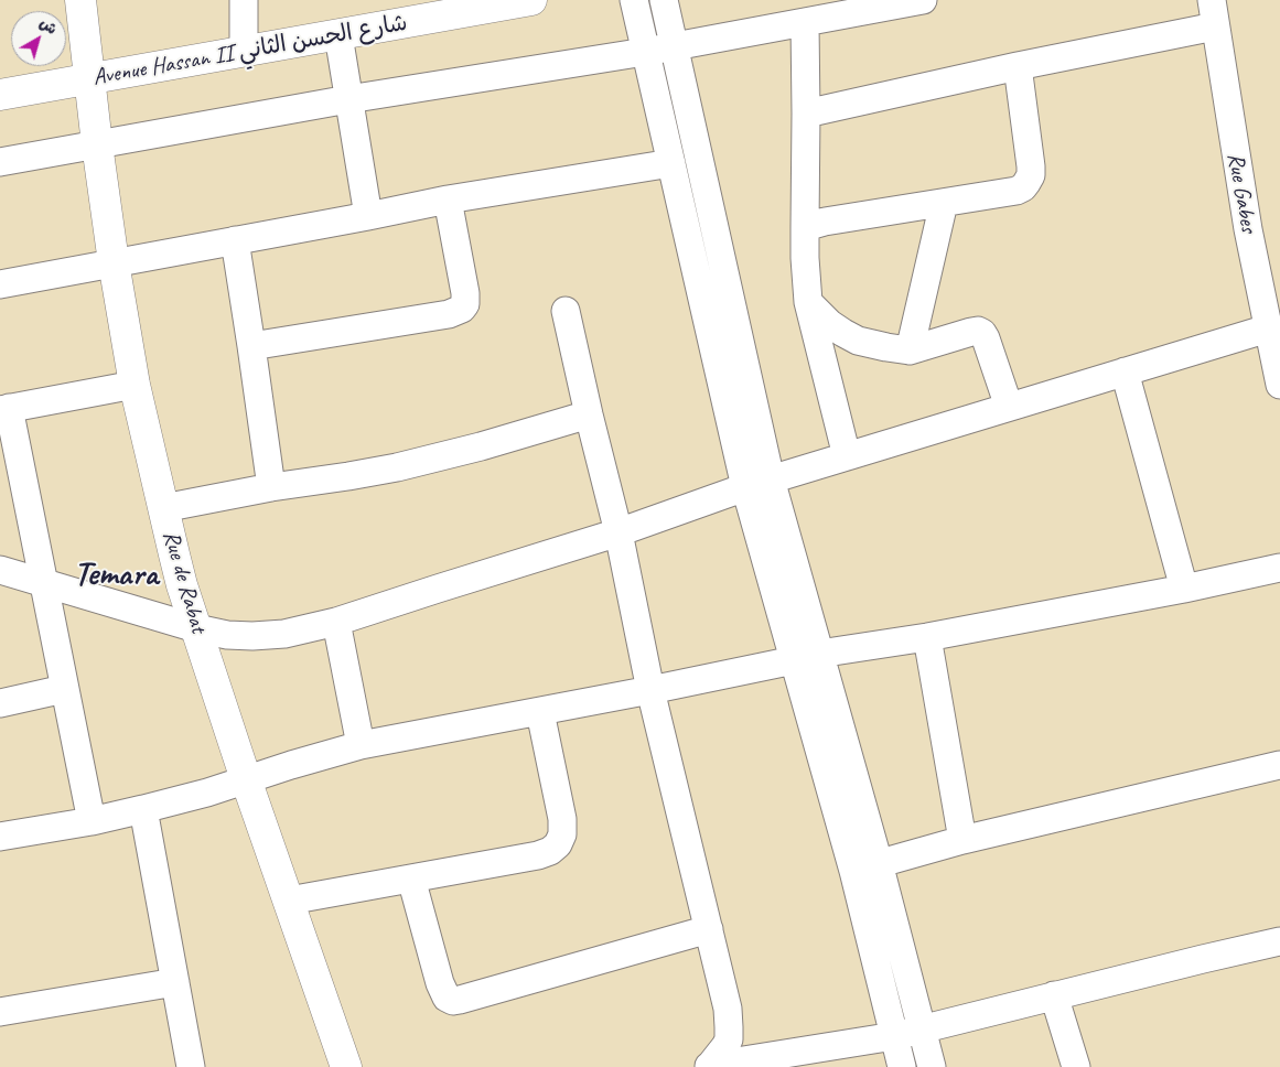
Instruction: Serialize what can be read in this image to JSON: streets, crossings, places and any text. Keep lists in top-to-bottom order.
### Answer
{
  "streets": {
    "street": ["Avenue Hassan II شارع الحسن الثاني", "Rue Gabes", "Rue de Rabat"]
  },
  "crossings": [
    ["Avenue Hassan II شارع الحسن الثاني", "Rue de Rabat"]
  ],
  "districts": ["Temara"],
  "north": "top right"
}
